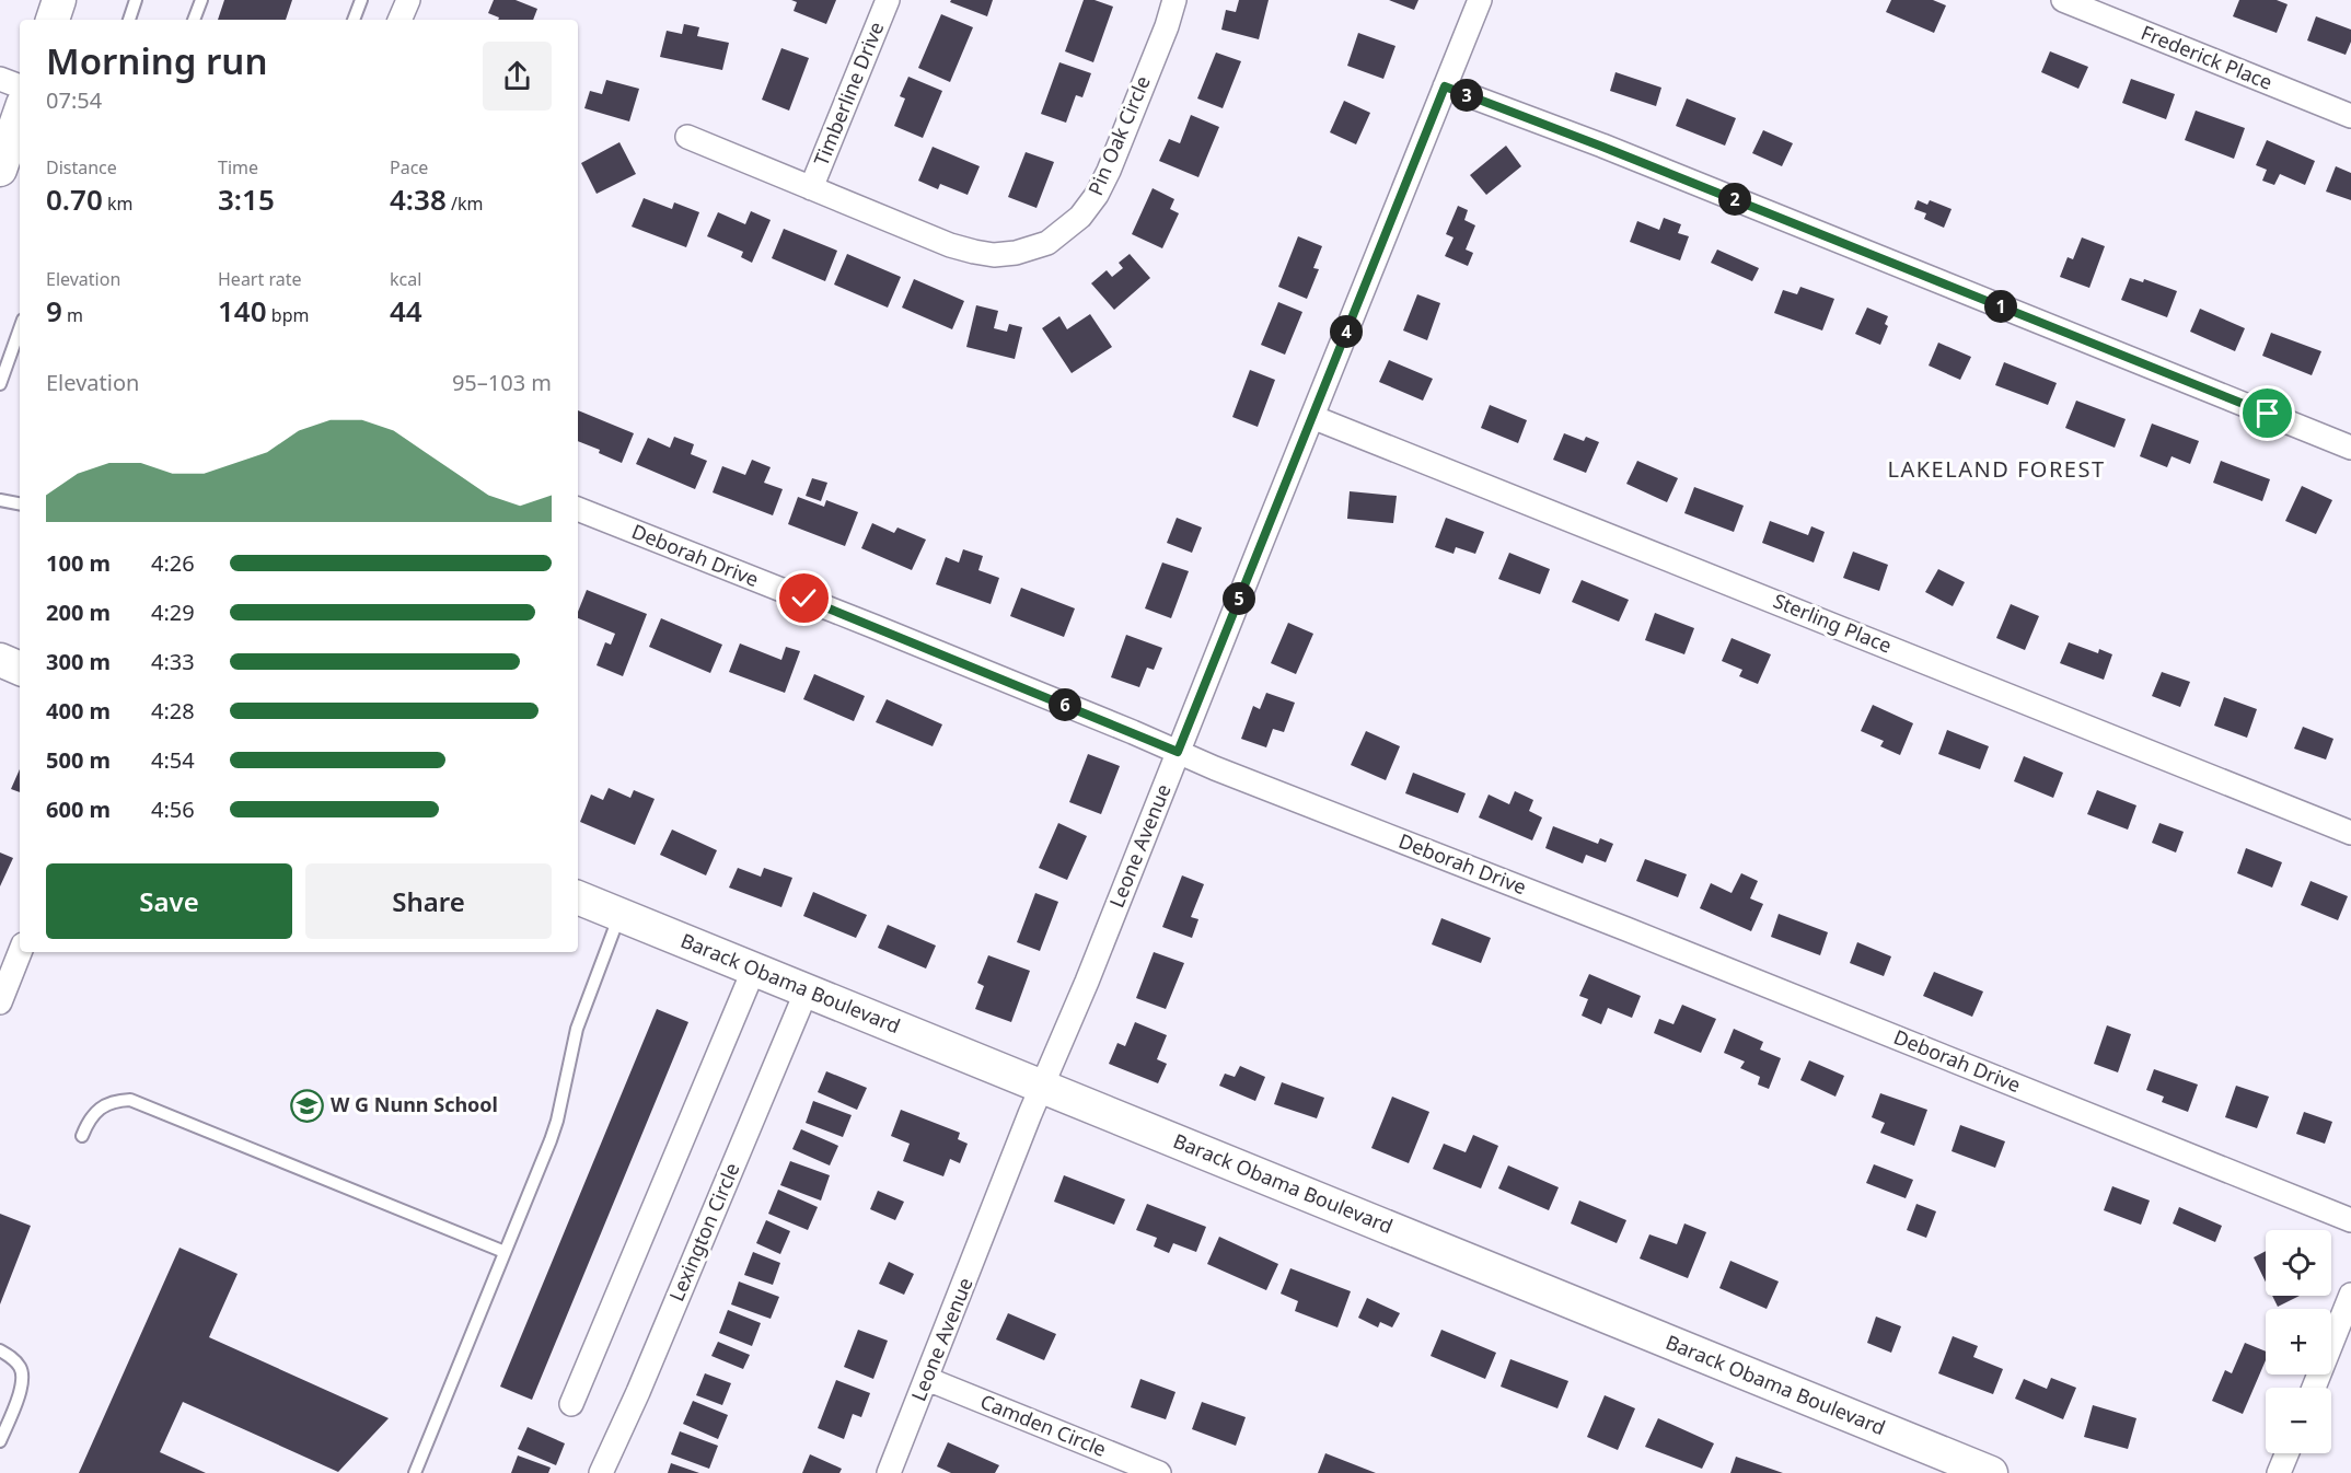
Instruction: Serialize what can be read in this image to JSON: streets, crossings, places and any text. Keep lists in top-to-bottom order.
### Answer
{
  "streets": {
    "main road": ["Barack Obama Boulevard"],
    "street": [
      "Frederick Place",
      "Timberline Drive",
      "Pin Oak Circle",
      "Deborah Drive",
      "Sterling Place",
      "Leone Avenue",
      "Lexington Circle",
      "Camden Circle"
    ]
  },
  "crossings": [
    ["Timberline Drive", "Pin Oak Circle"],
    ["Deborah Drive", "Leone Avenue"],
    ["Sterling Place", "Leone Avenue"],
    ["Leone Avenue", "Barack Obama Boulevard"],
    ["Leone Avenue", "Camden Circle"],
    ["Barack Obama Boulevard", "Lexington Circle"]
  ],
  "districts": ["LAKELAND FOREST"],
  "places": {
    "school or university": ["W G Nunn School"]
  },
  "page": {
    "heading": ["Morning run", "07:54"],
    "pins": [
      "3",
      "2",
      "1",
      "4",
      "5",
      "6"
    ],
    "stats": [
      ["Distance", "0.70 km"],
      ["Time", "3:15"],
      ["Pace", "4:38 /km"],
      ["Elevation", "9 m"],
      ["Heart rate", "140 bpm"],
      ["kcal", "44"]
    ],
    "chart": ["Elevation", "95–103 m"],
    "list": [
      {
        "name": "100 m",
        "note": "4:26"
      },
      {
        "name": "200 m",
        "note": "4:29"
      },
      {
        "name": "300 m",
        "note": "4:33"
      },
      {
        "name": "400 m",
        "note": "4:28"
      },
      {
        "name": "500 m",
        "note": "4:54"
      },
      {
        "name": "600 m",
        "note": "4:56"
      }
    ],
    "buttons": ["Save", "Share"],
    "map_buttons": ["+", "−"]
  }
}
